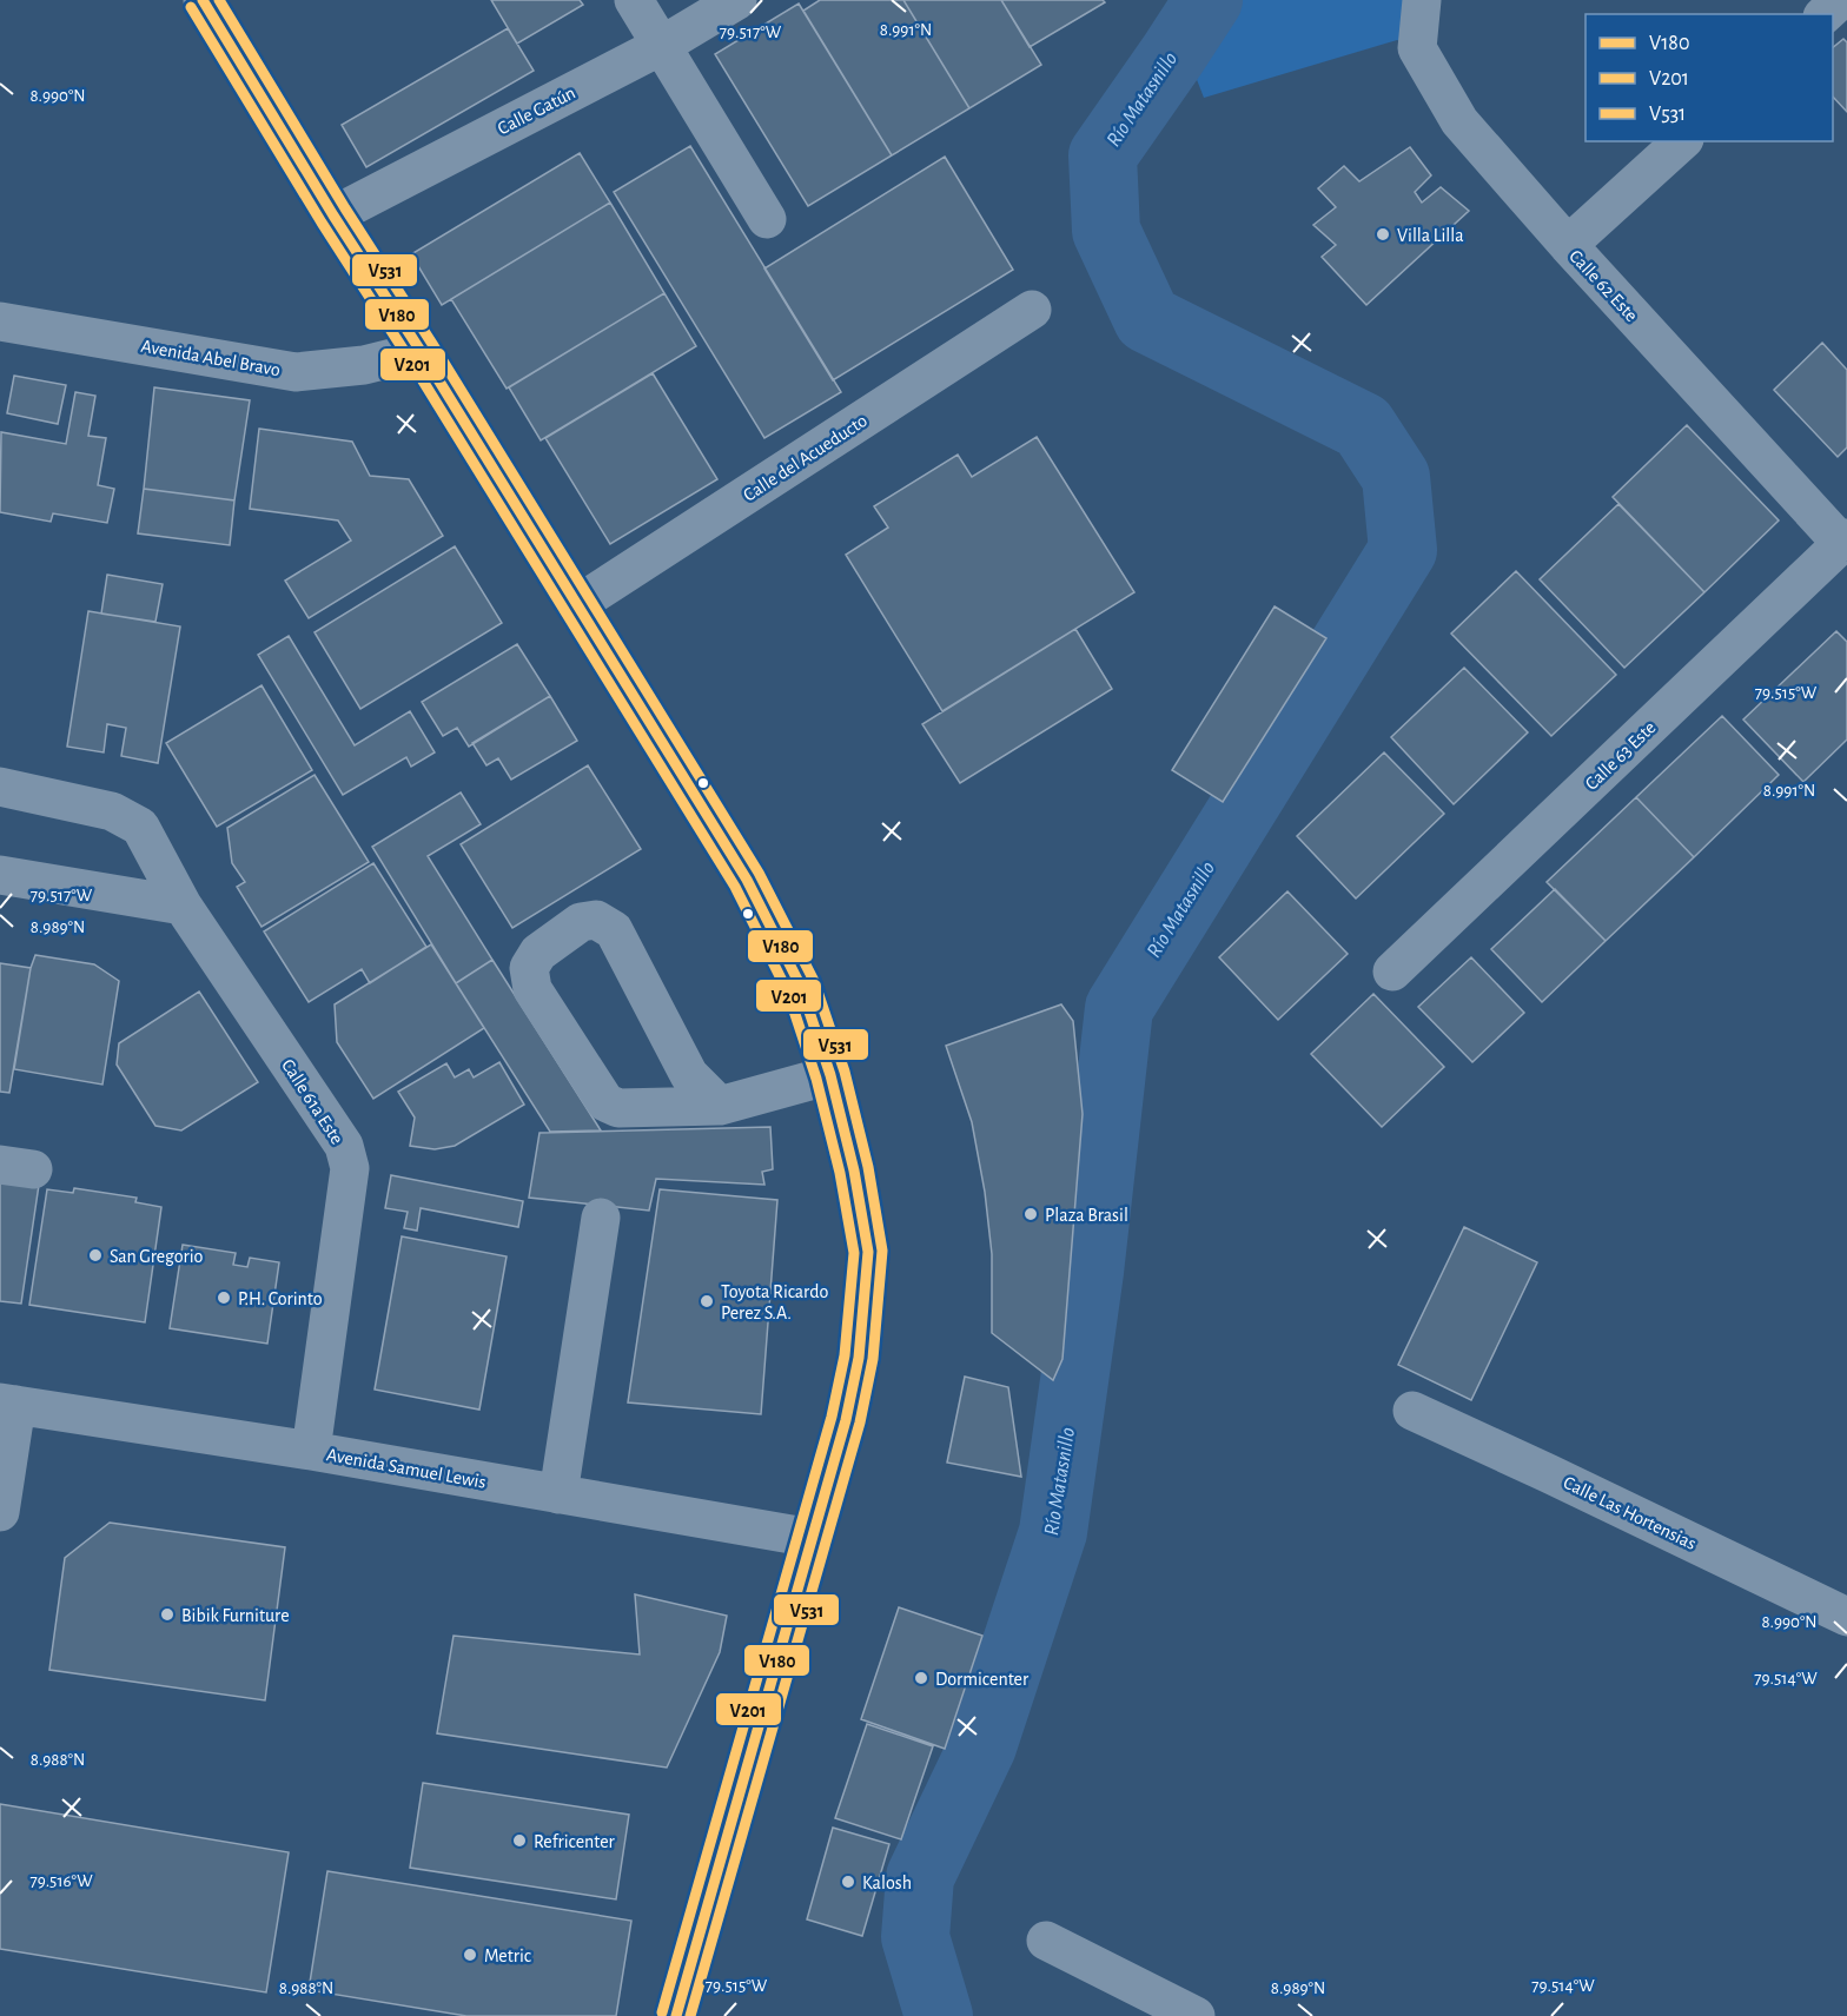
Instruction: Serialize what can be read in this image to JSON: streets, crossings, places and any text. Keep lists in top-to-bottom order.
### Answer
{
  "streets": {
    "street": [
      "Calle Gatún",
      "Calle 62 Este",
      "Avenida Abel Bravo",
      "Calle del Acueducto",
      "Calle 63 Este",
      "Calle 61a Este",
      "Avenida Samuel Lewis",
      "Calle Las Hortensias"
    ]
  },
  "crossings": [
    ["Calle 62 Este", "Calle 63 Este"],
    ["Calle 61a Este", "Avenida Samuel Lewis"]
  ],
  "water": ["Río Matasnillo"],
  "places": [
    "Villa Lilla",
    "Plaza Brasil",
    "San Gregorio",
    "P.H. Corinto",
    "Toyota Ricardo Perez S.A.",
    "Bibik Furniture",
    "Dormicenter",
    "Refricenter",
    "Kalosh",
    "Metric"
  ],
  "lines": ["transit line V180", "transit line V531", "transit line V201"],
  "legend": ["V180", "V201", "V531"],
  "coordinates": [
    "8.991°N",
    "79.517°W",
    "8.990°N",
    "79.515°W",
    "8.989°N",
    "79.514°W",
    "8.988°N",
    "79.516°W"
  ]
}
